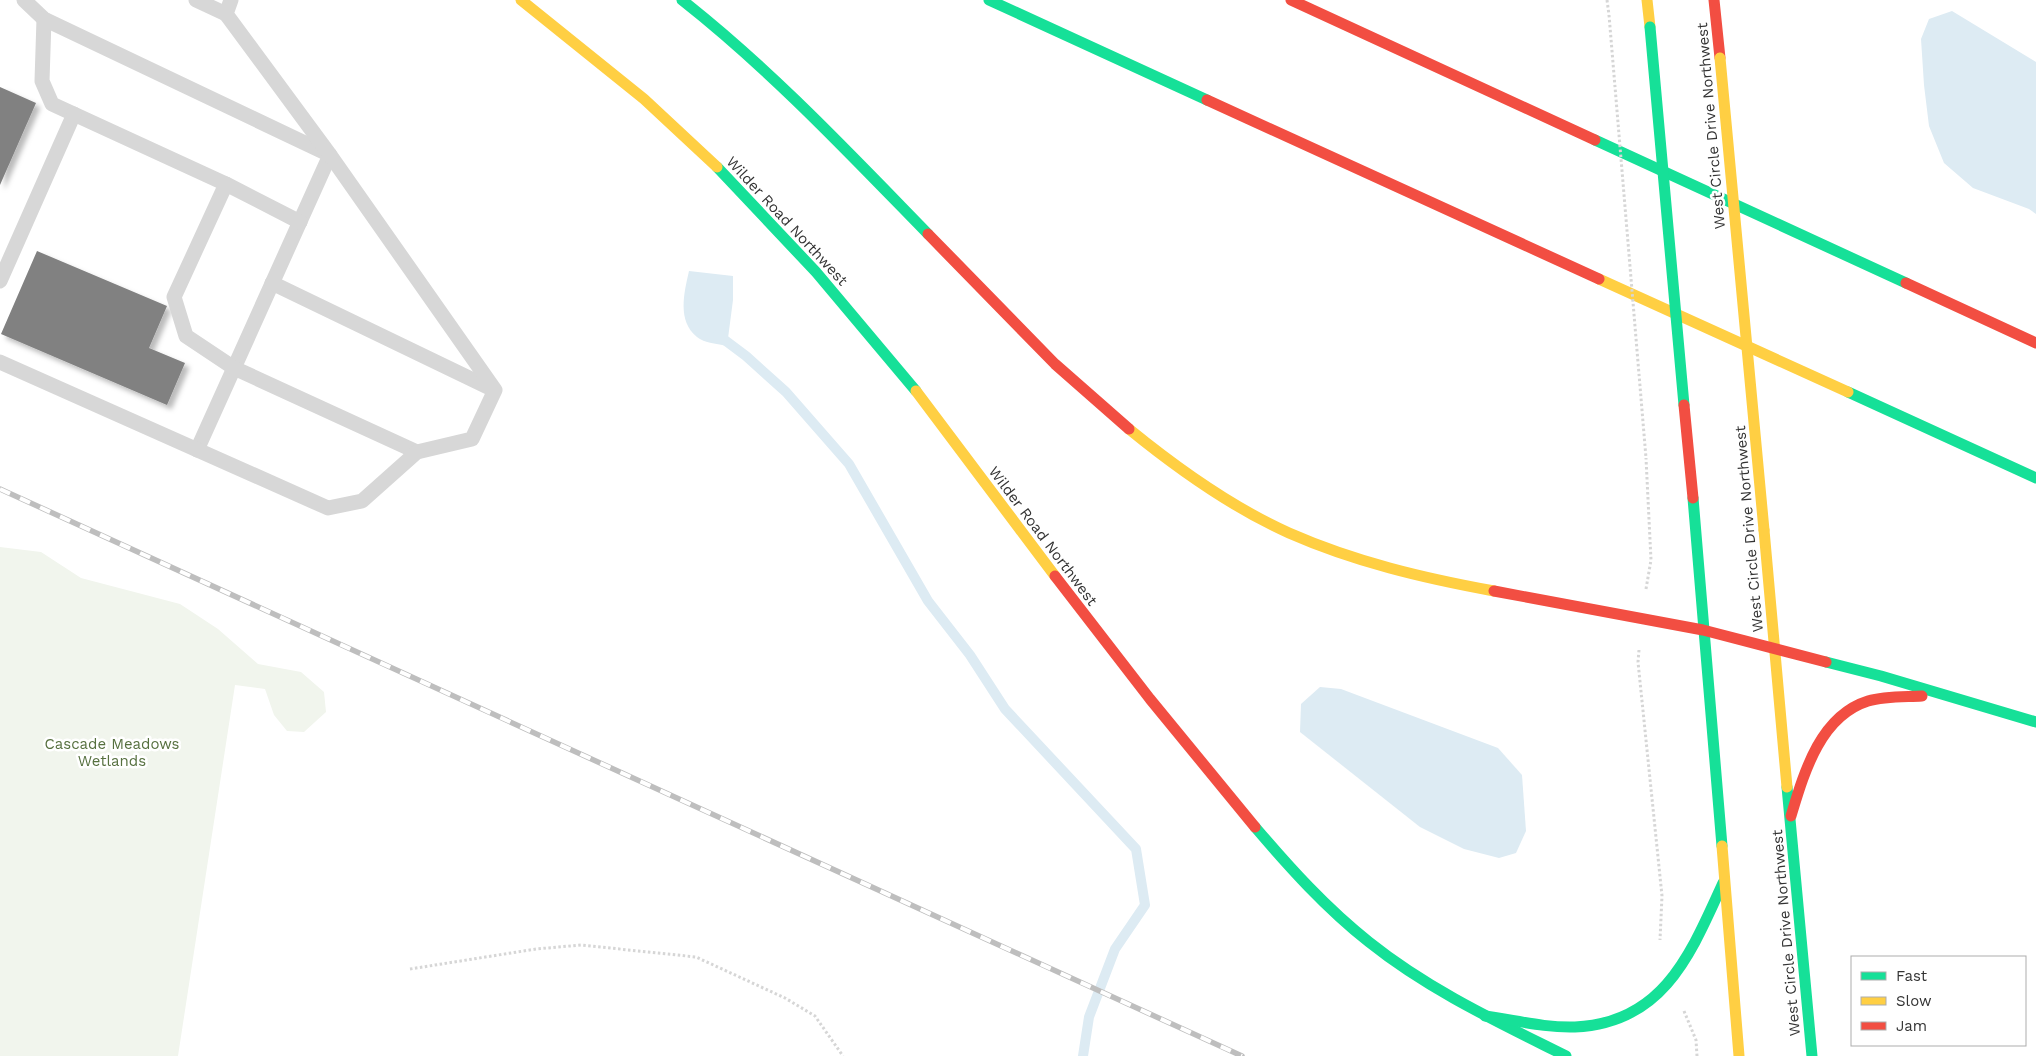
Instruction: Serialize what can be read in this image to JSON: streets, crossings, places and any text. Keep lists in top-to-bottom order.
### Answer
{
  "streets": {
    "main road": ["West Circle Drive Northwest", "Wilder Road Northwest"]
  },
  "parks": ["Cascade Meadows Wetlands"],
  "legend": ["Fast", "Slow", "Jam"]
}
